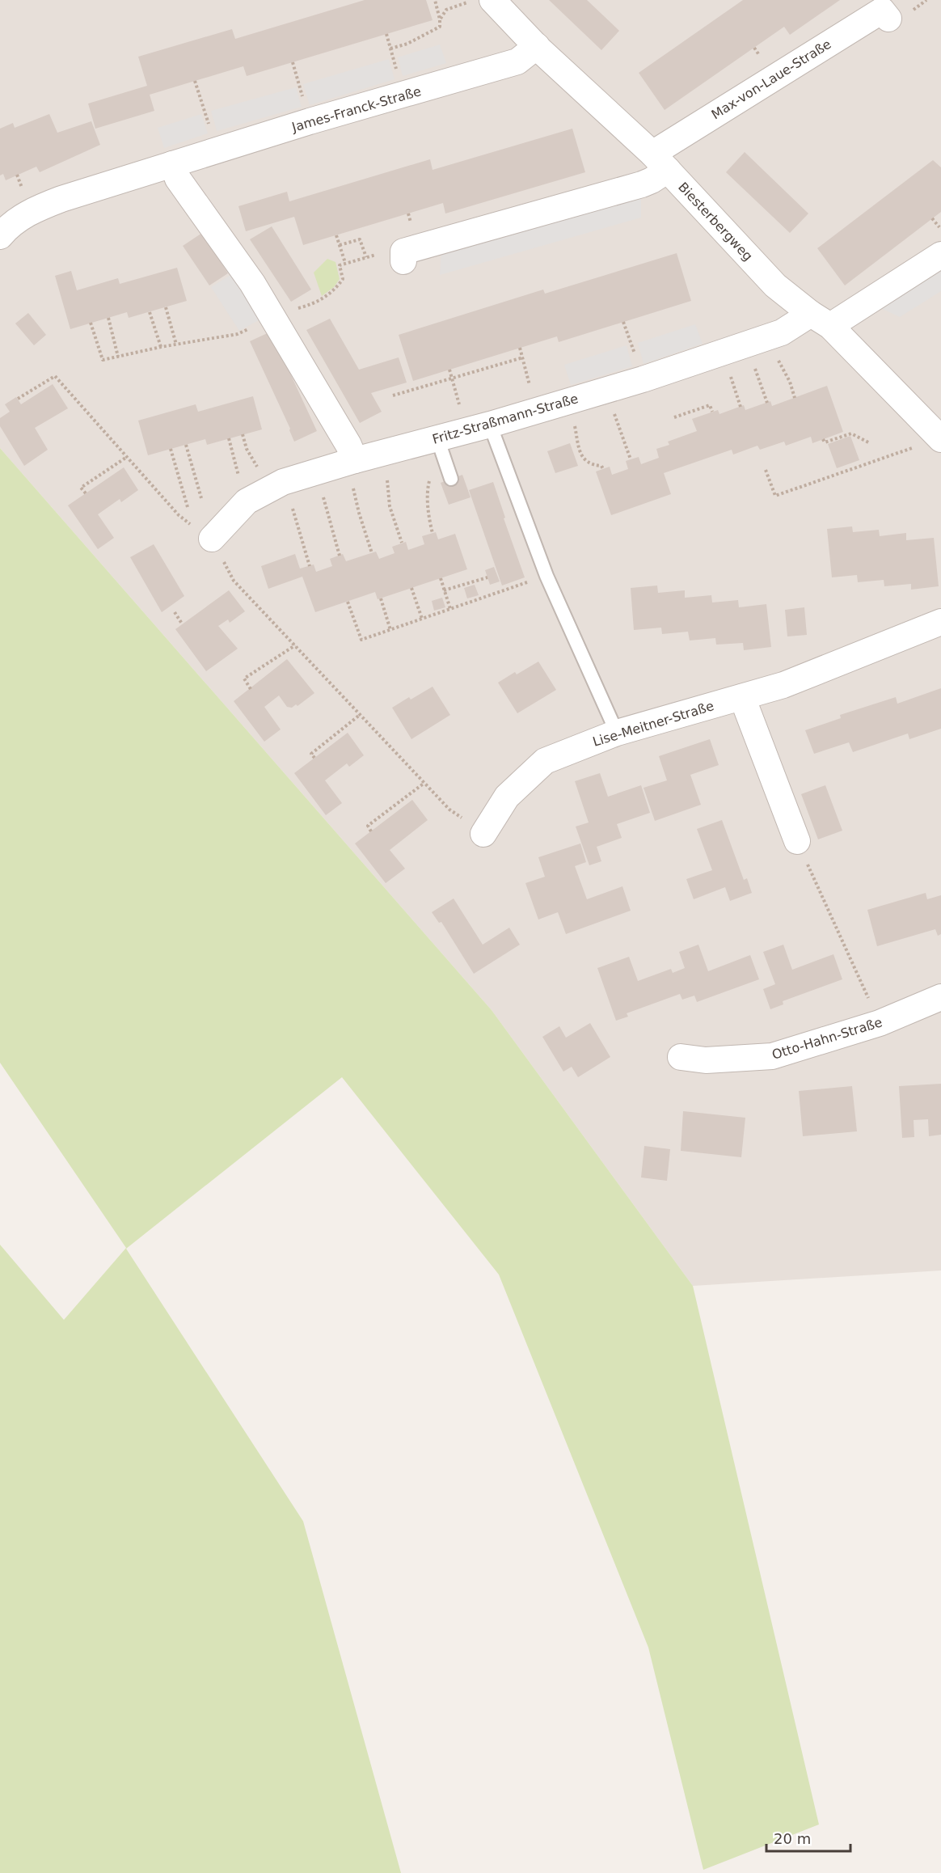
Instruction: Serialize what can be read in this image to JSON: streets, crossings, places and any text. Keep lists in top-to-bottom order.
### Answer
{
  "streets": {
    "street": [
      "Max-von-Laue-Straße",
      "James-Franck-Straße",
      "Biesterbergweg",
      "Fritz-Straßmann-Straße",
      "Lise-Meitner-Straße",
      "Otto-Hahn-Straße"
    ]
  },
  "crossings": [
    ["Max-von-Laue-Straße", "Biesterbergweg"],
    ["James-Franck-Straße", "Biesterbergweg"],
    ["Biesterbergweg", "Fritz-Straßmann-Straße"]
  ],
  "scale_bar": "20 m"
}
